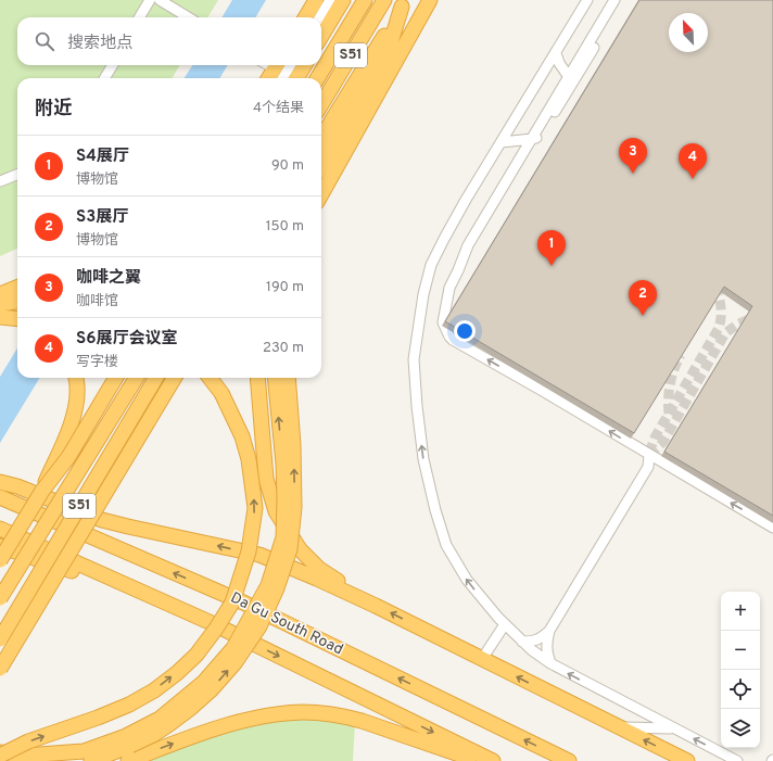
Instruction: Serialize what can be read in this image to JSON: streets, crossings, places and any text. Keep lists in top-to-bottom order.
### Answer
{
  "streets": {
    "highway": ["S51", "Da Gu South Road"]
  },
  "north": "top left",
  "page": {
    "search": "搜索地点",
    "heading": ["附近", "4个结果"],
    "list": [
      {
        "mark": "1",
        "name": "S4展厅",
        "note": "博物馆",
        "value": "90 m"
      },
      {
        "mark": "2",
        "name": "S3展厅",
        "note": "博物馆",
        "value": "150 m"
      },
      {
        "mark": "3",
        "name": "咖啡之翼",
        "note": "咖啡馆",
        "value": "190 m"
      },
      {
        "mark": "4",
        "name": "S6展厅会议室",
        "note": "写字楼",
        "value": "230 m"
      }
    ],
    "pins": [
      "3",
      "4",
      "1",
      "2"
    ],
    "map_buttons": ["+", "−"]
  }
}
